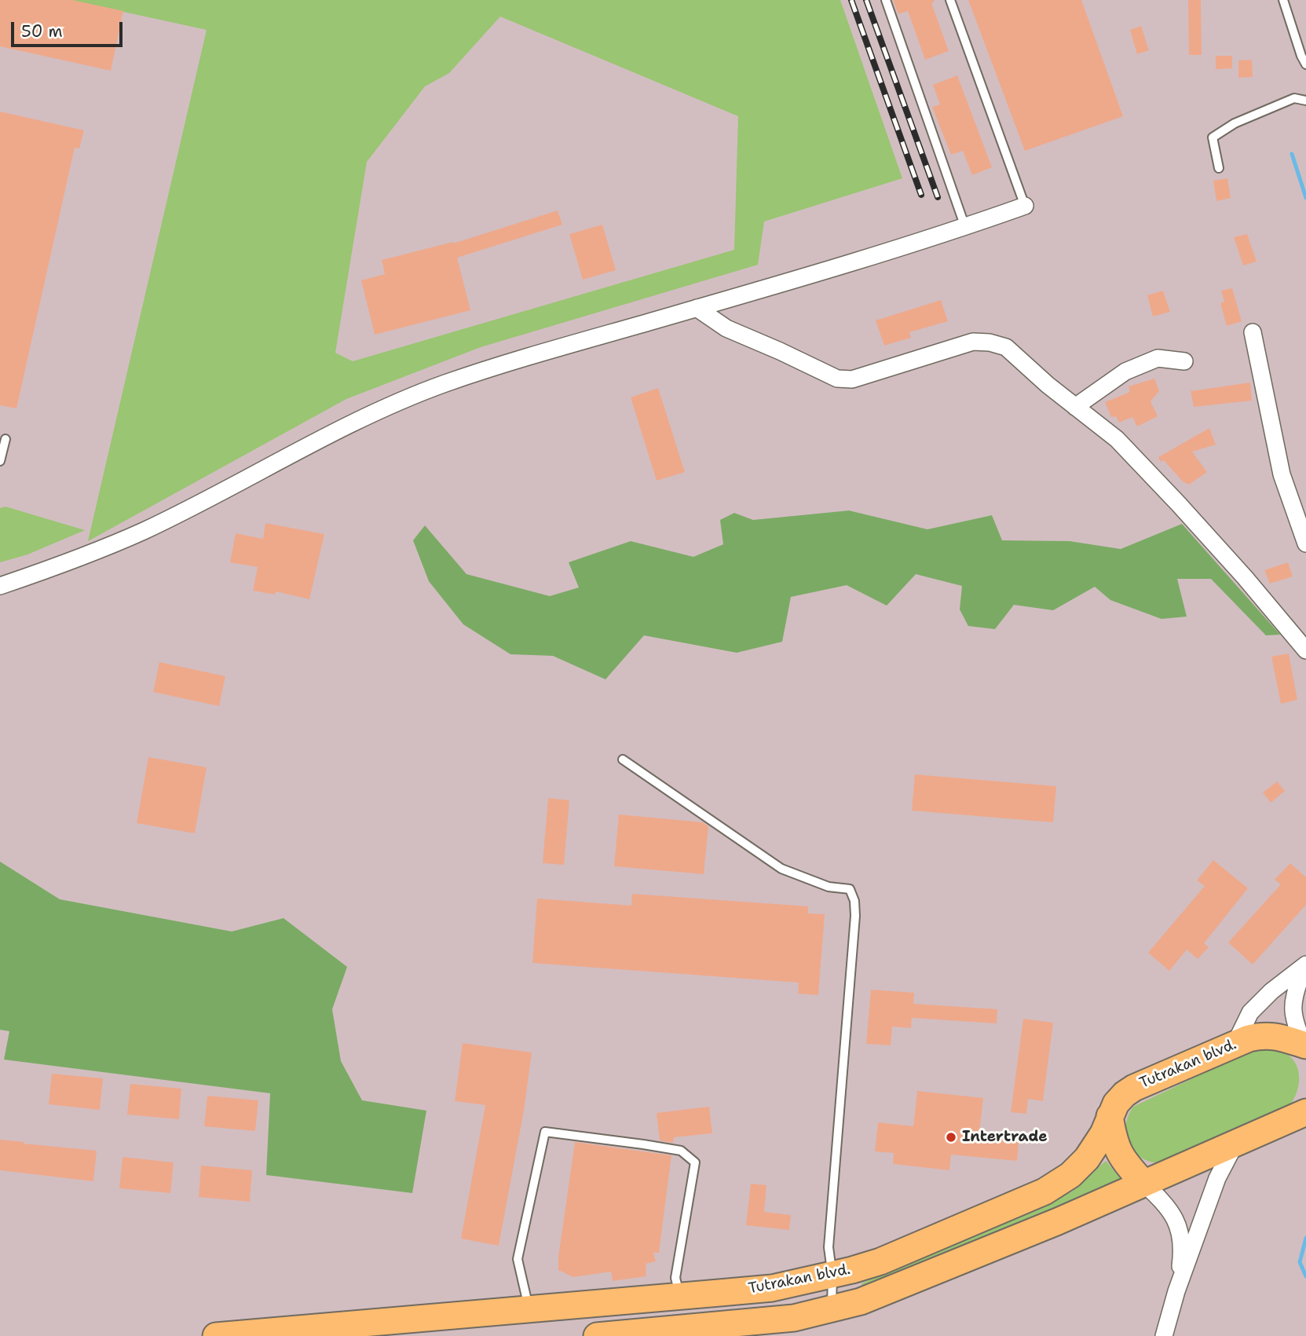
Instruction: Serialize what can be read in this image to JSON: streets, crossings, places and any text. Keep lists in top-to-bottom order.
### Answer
{
  "streets": {
    "main road": ["Tutrakan blvd."]
  },
  "places": ["Intertrade"],
  "scale_bar": "50 m"
}
